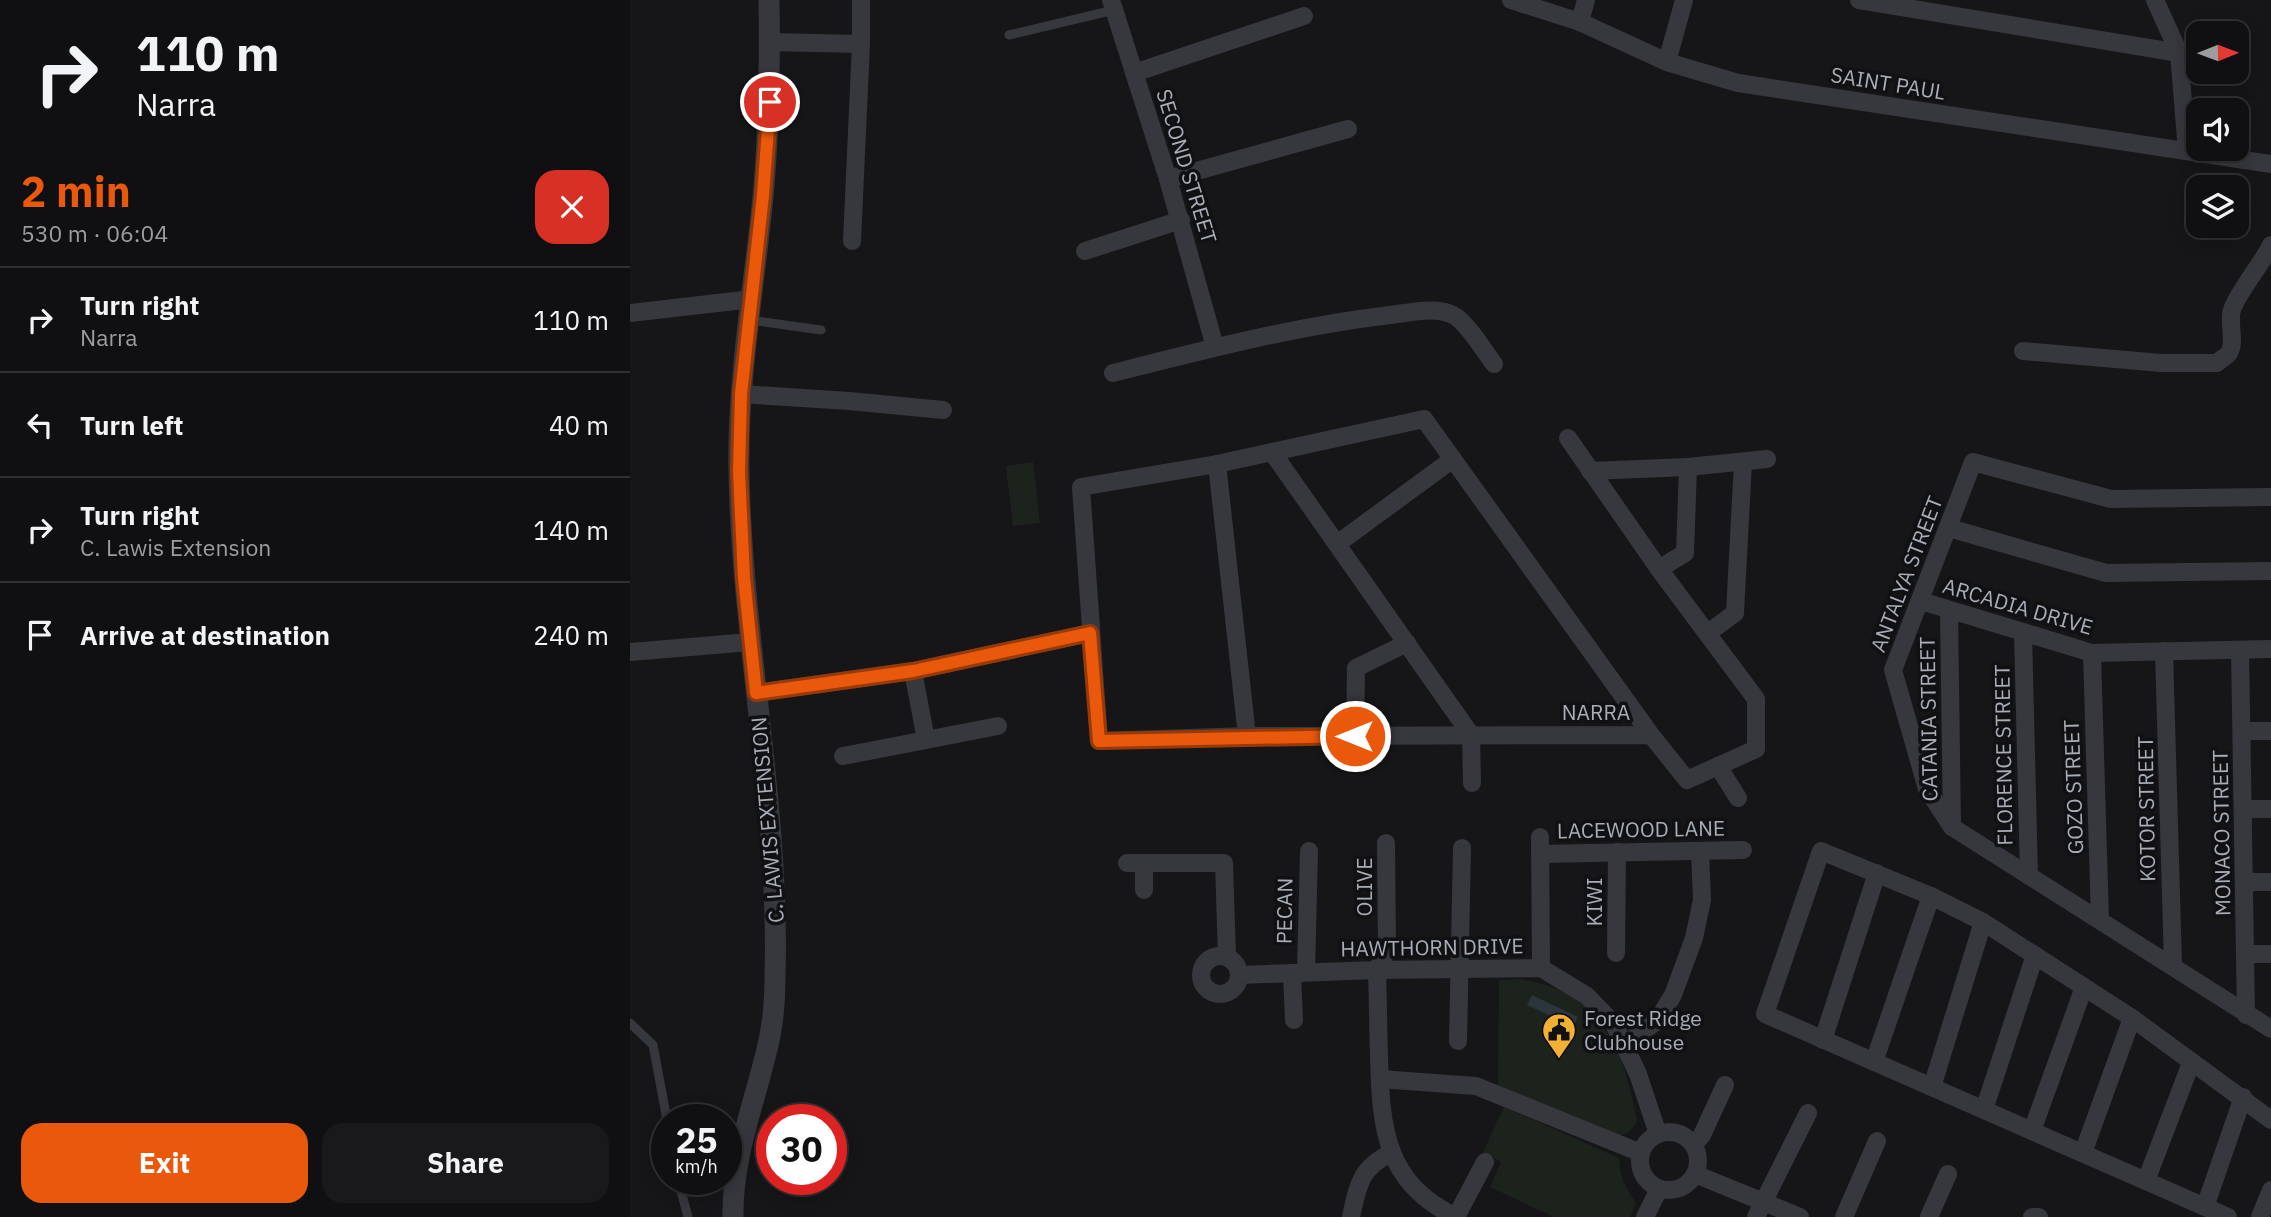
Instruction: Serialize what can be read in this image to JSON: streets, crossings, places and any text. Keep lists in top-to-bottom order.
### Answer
{
  "streets": {
    "street": [
      "SAINT PAUL",
      "SECOND STREET",
      "ANTALYA STREET",
      "ARCADIA DRIVE",
      "NARRA",
      "CATANIA STREET",
      "FLORENCE STREET",
      "GOZO STREET",
      "KOTOR STREET",
      "C. LAWIS EXTENSION",
      "LACEWOOD LANE",
      "MONACO STREET",
      "OLIVE",
      "KIWI",
      "PECAN",
      "HAWTHORN DRIVE"
    ]
  },
  "crossings": [
    ["ANTALYA STREET", "ARCADIA DRIVE"],
    ["ANTALYA STREET", "CATANIA STREET"],
    ["ANTALYA STREET", "FLORENCE STREET"],
    ["ANTALYA STREET", "GOZO STREET"],
    ["ANTALYA STREET", "KOTOR STREET"],
    ["ANTALYA STREET", "MONACO STREET"],
    ["ARCADIA DRIVE", "CATANIA STREET"],
    ["ARCADIA DRIVE", "FLORENCE STREET"],
    ["ARCADIA DRIVE", "GOZO STREET"],
    ["ARCADIA DRIVE", "KOTOR STREET"],
    ["ARCADIA DRIVE", "MONACO STREET"],
    ["LACEWOOD LANE", "KIWI"],
    ["LACEWOOD LANE", "HAWTHORN DRIVE"],
    ["OLIVE", "HAWTHORN DRIVE"],
    ["PECAN", "HAWTHORN DRIVE"]
  ],
  "places": {
    "public building": ["Forest Ridge Clubhouse"]
  },
  "north": "right",
  "page": {
    "turn": ["110 m", "Narra"],
    "heading": ["2 min", "530 m · 06:04"],
    "list": [
      {
        "name": "Turn right",
        "note": "Narra",
        "value": "110 m"
      },
      {
        "name": "Turn left",
        "value": "40 m"
      },
      {
        "name": "Turn right",
        "note": "C. Lawis Extension",
        "value": "140 m"
      },
      {
        "name": "Arrive at destination",
        "value": "240 m"
      }
    ],
    "speed": "25 km/h",
    "limit": "30",
    "buttons": ["Exit", "Share"]
  }
}
